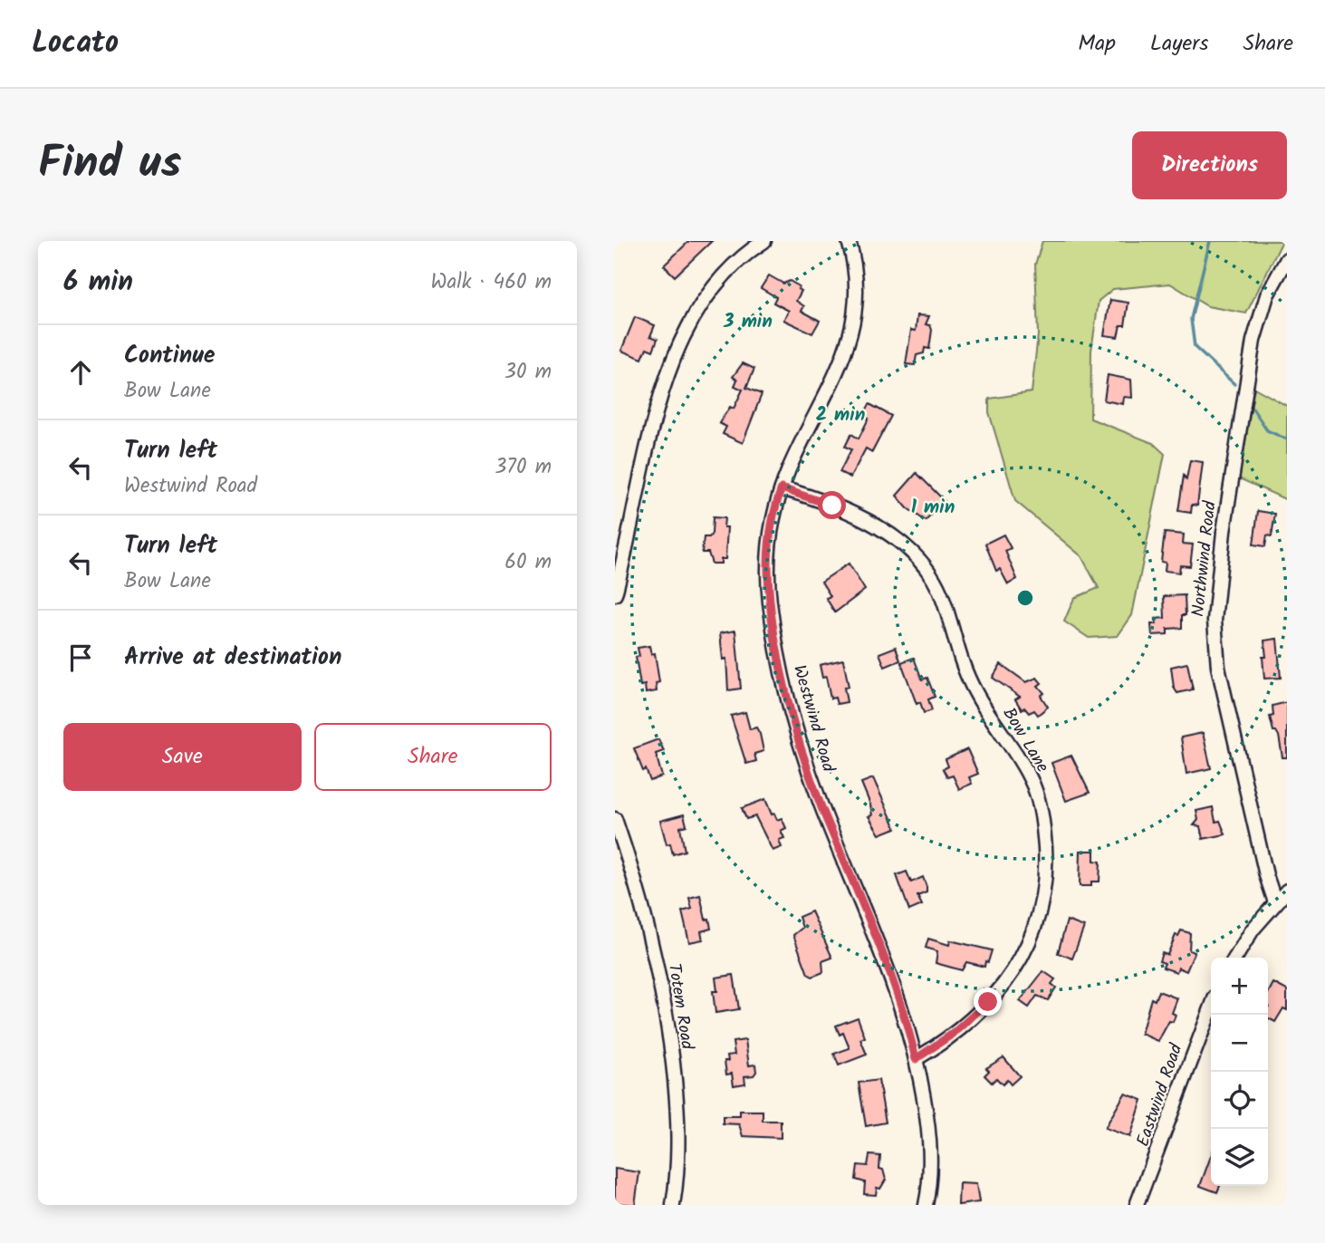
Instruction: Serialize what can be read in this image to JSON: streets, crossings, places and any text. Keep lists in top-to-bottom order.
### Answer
{
  "streets": {
    "street": [
      "Northwind Road",
      "Westwind Road",
      "Bow Lane",
      "Totem Road",
      "Eastwind Road"
    ]
  },
  "crossings": [
    ["Westwind Road", "Bow Lane"]
  ],
  "page": {
    "header": "Locato",
    "nav": ["Map", "Layers", "Share"],
    "title": "Find us",
    "buttons": [
      "Directions",
      ["Save", "Share"]
    ],
    "heading": ["6 min", "Walk · 460 m"],
    "list": [
      ["Continue", "Bow Lane", "30 m"],
      ["Turn left", "Westwind Road", "370 m"],
      ["Turn left", "Bow Lane", "60 m"],
      "Arrive at destination"
    ],
    "map_buttons": ["+", "−"]
  },
  "rings": ["3 min", "2 min", "1 min"]
}
